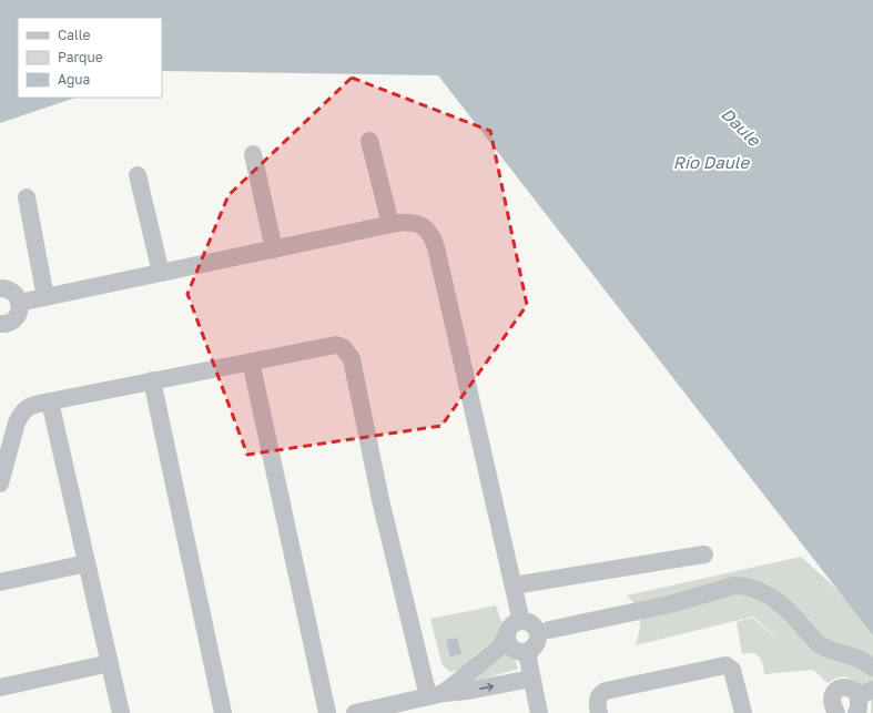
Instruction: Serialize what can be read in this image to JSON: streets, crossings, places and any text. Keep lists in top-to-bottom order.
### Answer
{
  "water": ["Daule", "Río Daule"],
  "legend": ["Calle", "Parque", "Agua"]
}
